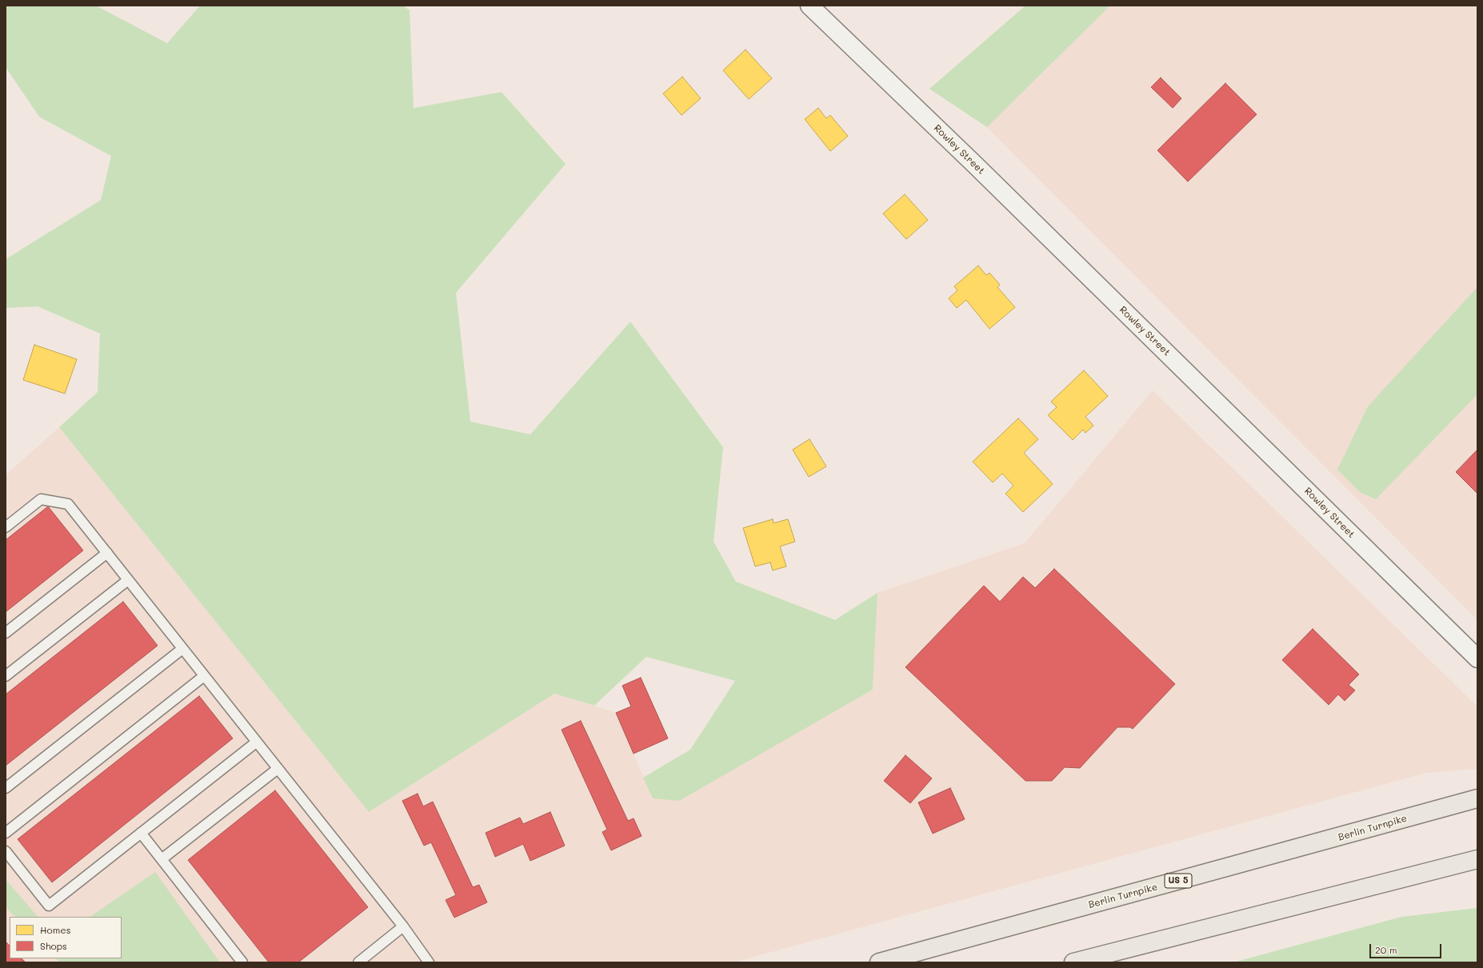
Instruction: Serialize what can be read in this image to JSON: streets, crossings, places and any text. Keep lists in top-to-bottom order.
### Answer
{
  "streets": {
    "highway": ["Berlin Turnpike", "US 5"],
    "street": ["Rowley Street"]
  },
  "legend": ["Homes", "Shops"],
  "scale_bar": "20 m"
}
